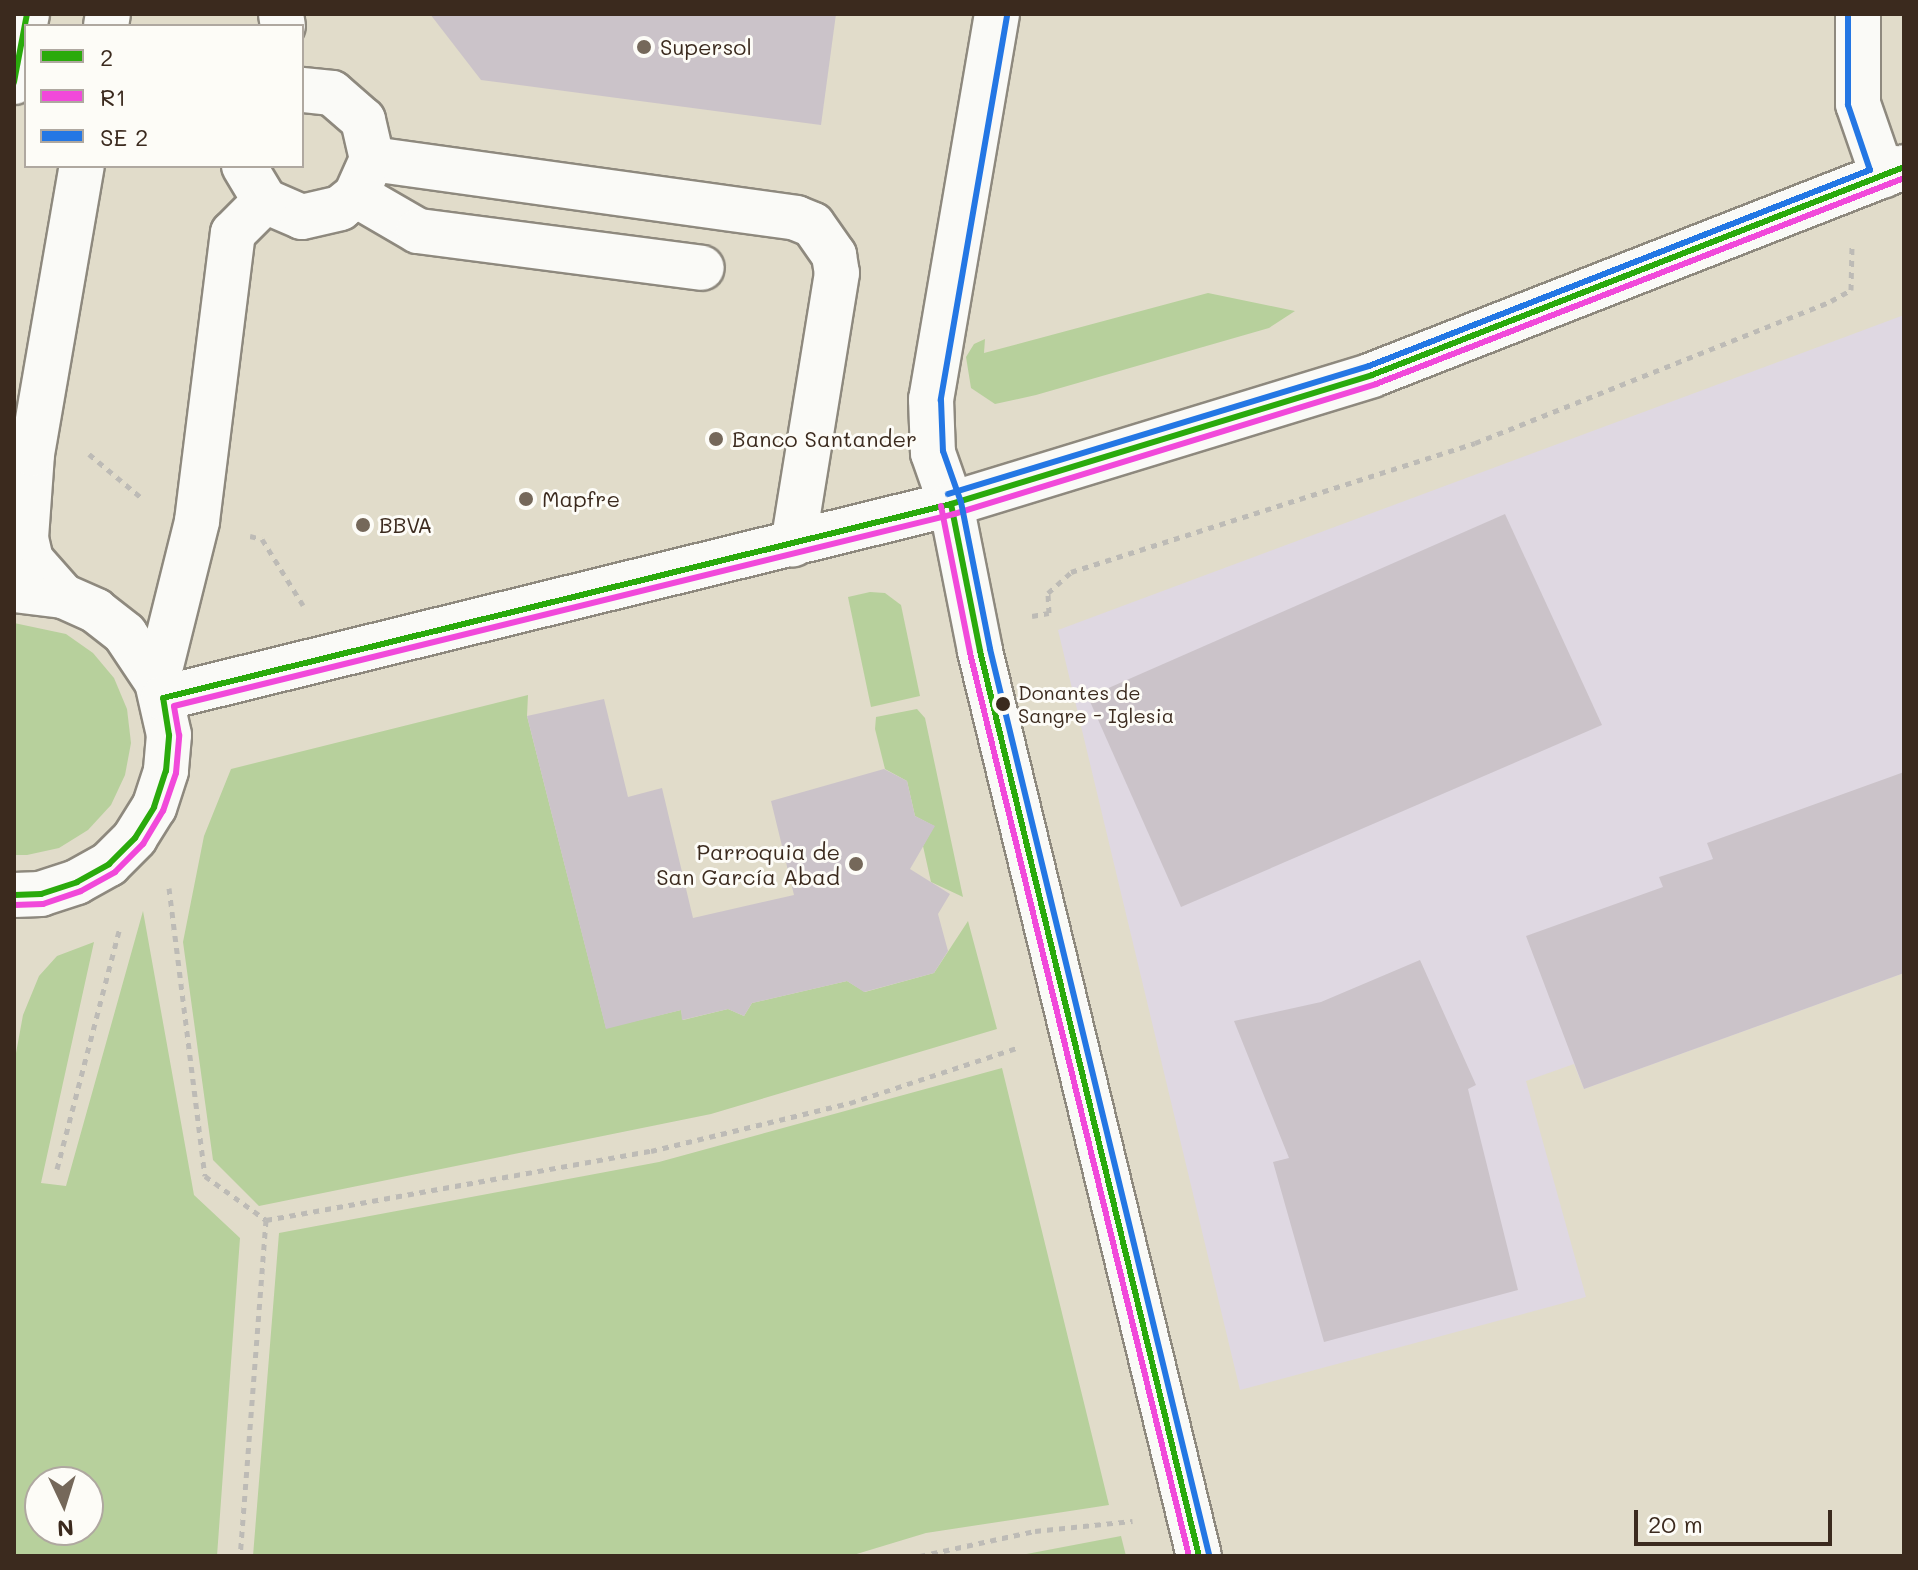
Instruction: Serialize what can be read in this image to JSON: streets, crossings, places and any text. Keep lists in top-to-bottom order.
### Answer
{
  "places": [
    "Supersol",
    "Banco Santander",
    "Mapfre",
    "BBVA",
    "Donantes de Sangre - Iglesia",
    "Parroquia de San García Abad"
  ],
  "lines": ["transit line 2", "transit line R1"],
  "legend": ["2", "R1", "SE 2"],
  "scale_bar": "20 m",
  "north": "bottom"
}
